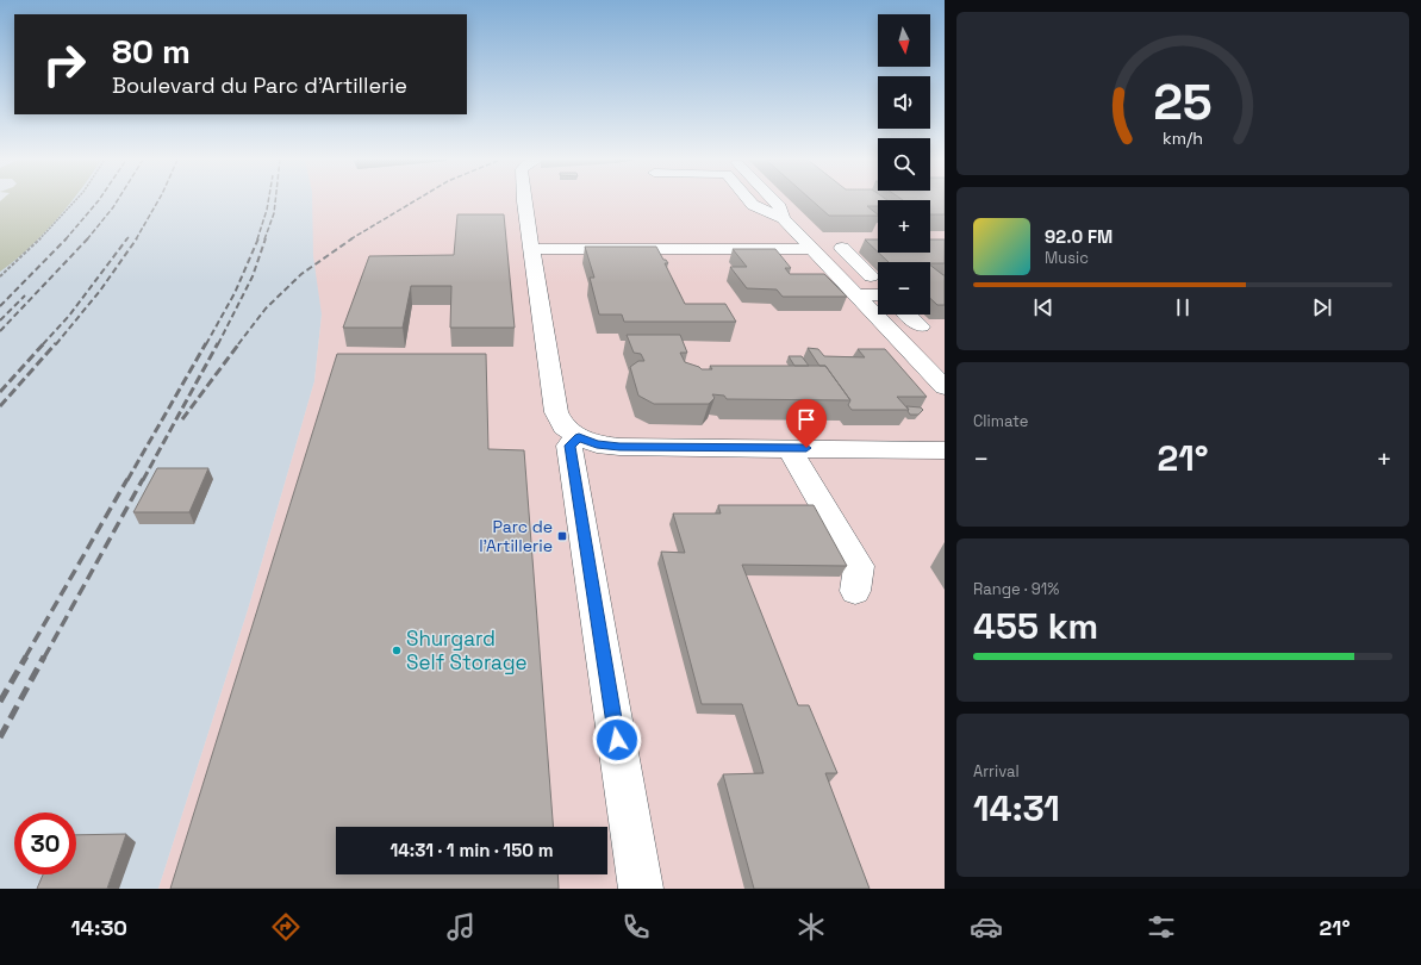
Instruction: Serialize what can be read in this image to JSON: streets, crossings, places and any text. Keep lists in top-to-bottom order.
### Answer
{
  "places": {
    "transit": ["Parc de l'Artillerie"],
    "other": ["Shurgard Self Storage"]
  },
  "north": "bottom",
  "page": {
    "map_buttons": ["+", "−"],
    "turn": ["80 m", "Boulevard du Parc d'Artillerie"],
    "song": ["92.0 FM", "Music"],
    "tile": [
      "Climate",
      ["Range · 91%", "455 km"],
      ["Arrival", "14:31"]
    ],
    "heat": ["−", "21°", "+"],
    "limit": "30",
    "trip": "14:31 · 1 min · 150 m",
    "tabs": ["14:30", "21°"],
    "gauge": ["25", "km/h"]
  }
}
